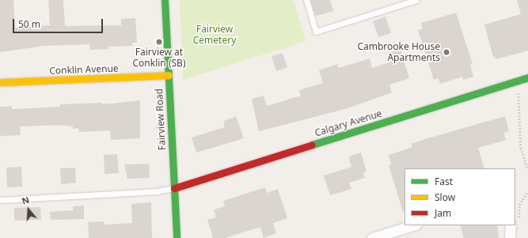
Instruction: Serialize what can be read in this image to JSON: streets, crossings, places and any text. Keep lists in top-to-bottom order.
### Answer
{
  "streets": {
    "street": ["Conklin Avenue", "Fairview Road", "Calgary Avenue"]
  },
  "crossings": [
    ["Conklin Avenue", "Fairview Road"],
    ["Fairview Road", "Calgary Avenue"]
  ],
  "parks": ["Fairview Cemetery"],
  "places": ["Fairview at Conklin (SB)", "Cambrooke House Apartments"],
  "legend": ["Fast", "Slow", "Jam"],
  "scale_bar": "50 m",
  "north": "top"
}
